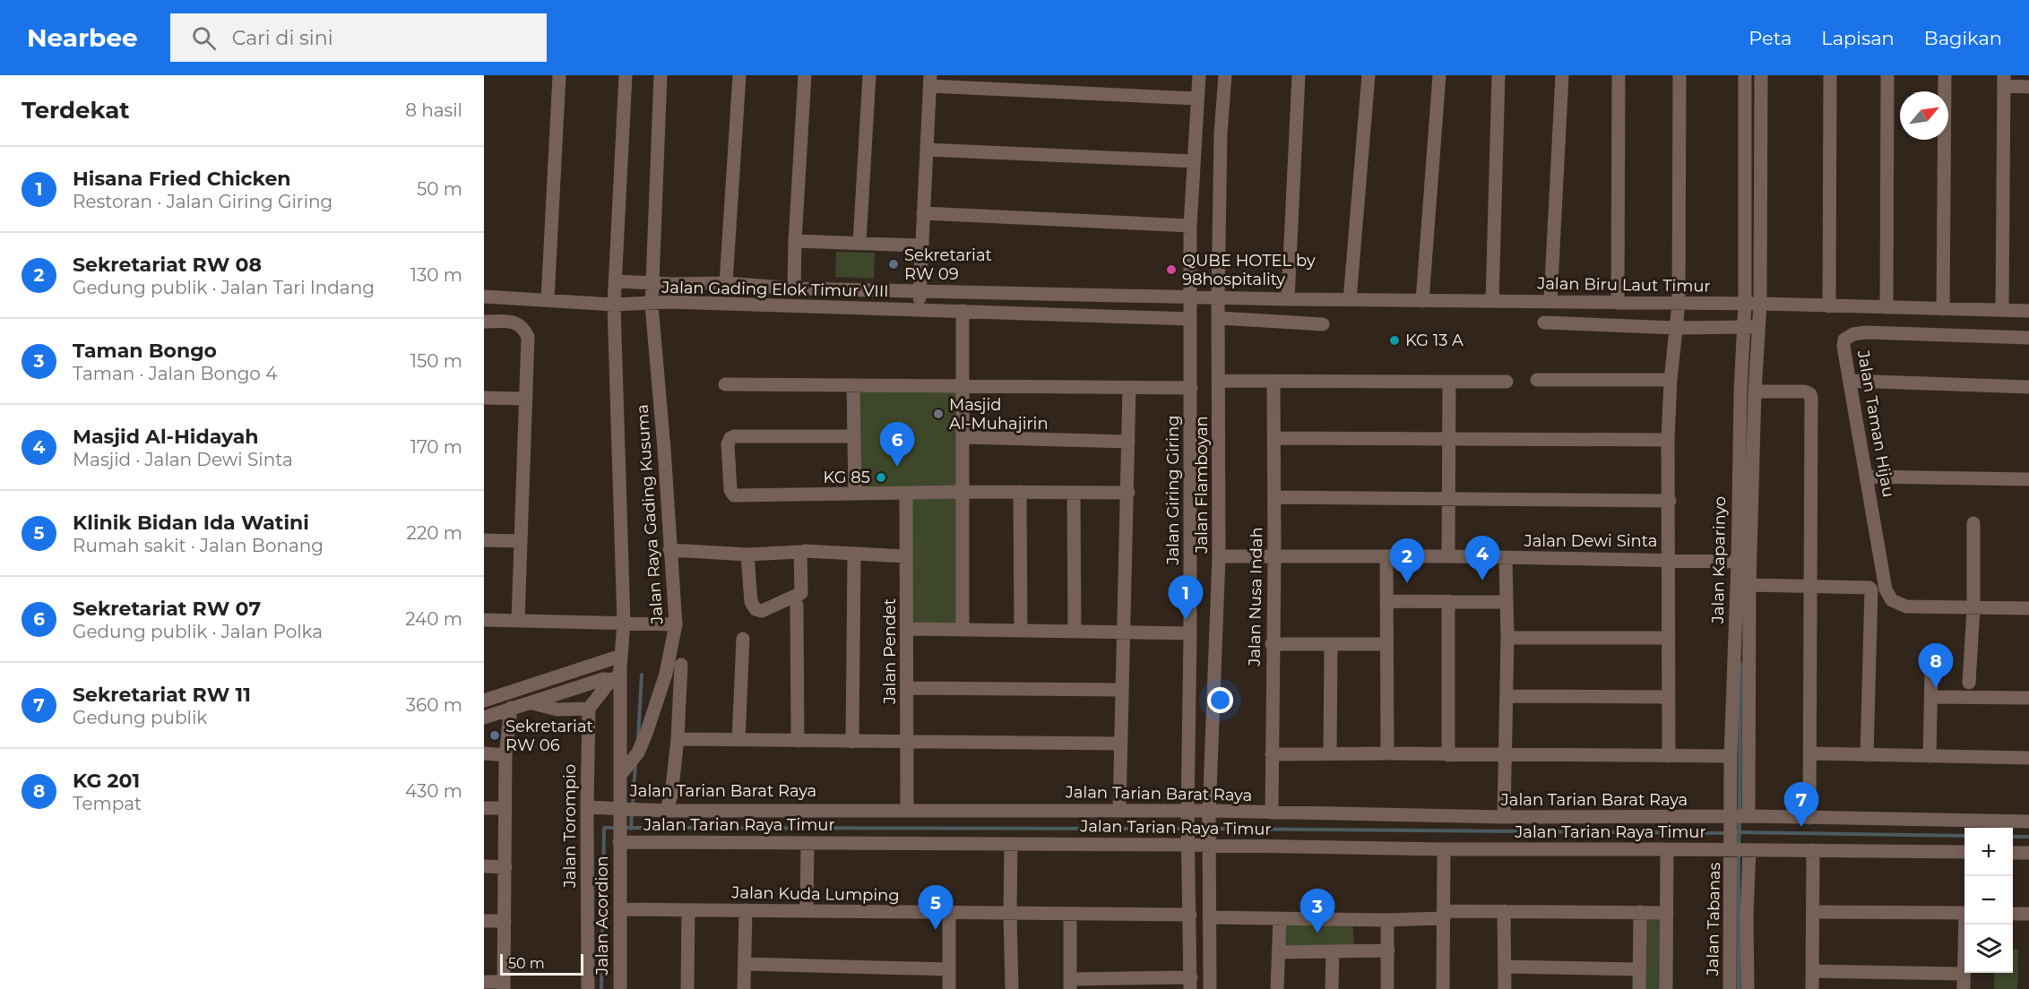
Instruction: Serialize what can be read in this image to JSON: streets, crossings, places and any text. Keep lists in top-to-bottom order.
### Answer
{
  "streets": {
    "street": [
      "Jalan Biru Laut Timur",
      "Jalan Gading Elok Timur VIII",
      "Jalan Taman Hijau",
      "Jalan Flamboyan",
      "Jalan Giring Giring",
      "Jalan Raya Gading Kusuma",
      "Jalan Dewi Sinta",
      "Jalan Kaparinyo",
      "Jalan Nusa Indah",
      "Jalan Pendet",
      "Jalan Tarian Barat Raya",
      "Jalan Tarian Raya Timur",
      "Jalan Torompio",
      "Jalan Kuda Lumping",
      "Jalan Acordion",
      "Jalan Tabanas"
    ]
  },
  "crossings": [
    ["Jalan Biru Laut Timur", "Jalan Gading Elok Timur VIII"],
    ["Jalan Biru Laut Timur", "Jalan Flamboyan"],
    ["Jalan Biru Laut Timur", "Jalan Kaparinyo"],
    ["Jalan Gading Elok Timur VIII", "Jalan Flamboyan"],
    ["Jalan Gading Elok Timur VIII", "Jalan Giring Giring"],
    ["Jalan Gading Elok Timur VIII", "Jalan Raya Gading Kusuma"],
    ["Jalan Flamboyan", "Jalan Dewi Sinta"],
    ["Jalan Flamboyan", "Jalan Tarian Barat Raya"],
    ["Jalan Flamboyan", "Jalan Tarian Raya Timur"],
    ["Jalan Giring Giring", "Jalan Tarian Barat Raya"],
    ["Jalan Giring Giring", "Jalan Tarian Raya Timur"],
    ["Jalan Giring Giring", "Jalan Kuda Lumping"],
    ["Jalan Dewi Sinta", "Jalan Kaparinyo"],
    ["Jalan Dewi Sinta", "Jalan Nusa Indah"],
    ["Jalan Kaparinyo", "Jalan Tarian Barat Raya"],
    ["Jalan Kaparinyo", "Jalan Tarian Raya Timur"],
    ["Jalan Kaparinyo", "Jalan Tabanas"],
    ["Jalan Nusa Indah", "Jalan Tarian Barat Raya"],
    ["Jalan Pendet", "Jalan Tarian Barat Raya"],
    ["Jalan Tarian Barat Raya", "Jalan Torompio"],
    ["Jalan Tarian Raya Timur", "Jalan Acordion"],
    ["Jalan Tarian Raya Timur", "Jalan Tabanas"],
    ["Jalan Kuda Lumping", "Jalan Acordion"]
  ],
  "places": [
    "Sekretariat RW 09",
    "QUBE HOTEL by 98hospitality",
    "KG 13 A",
    "Masjid Al-Muhajirin",
    "KG 85",
    "Sekretariat RW 06"
  ],
  "scale_bar": "50 m",
  "north": "top right",
  "page": {
    "header": "Nearbee",
    "search": "Cari di sini",
    "nav": ["Peta", "Lapisan", "Bagikan"],
    "heading": ["Terdekat", "8 hasil"],
    "list": [
      {
        "mark": "1",
        "name": "Hisana Fried Chicken",
        "note": "Restoran · Jalan Giring Giring",
        "value": "50 m"
      },
      {
        "mark": "2",
        "name": "Sekretariat RW 08",
        "note": "Gedung publik · Jalan Tari Indang",
        "value": "130 m"
      },
      {
        "mark": "3",
        "name": "Taman Bongo",
        "note": "Taman · Jalan Bongo 4",
        "value": "150 m"
      },
      {
        "mark": "4",
        "name": "Masjid Al-Hidayah",
        "note": "Masjid · Jalan Dewi Sinta",
        "value": "170 m"
      },
      {
        "mark": "5",
        "name": "Klinik Bidan Ida Watini",
        "note": "Rumah sakit · Jalan Bonang",
        "value": "220 m"
      },
      {
        "mark": "6",
        "name": "Sekretariat RW 07",
        "note": "Gedung publik · Jalan Polka",
        "value": "240 m"
      },
      {
        "mark": "7",
        "name": "Sekretariat RW 11",
        "note": "Gedung publik",
        "value": "360 m"
      },
      {
        "mark": "8",
        "name": "KG 201",
        "note": "Tempat",
        "value": "430 m"
      }
    ],
    "pins": [
      "6",
      "4",
      "2",
      "1",
      "8",
      "7",
      "5",
      "3"
    ],
    "map_buttons": ["+", "−"],
    "scale": "50 m"
  }
}
